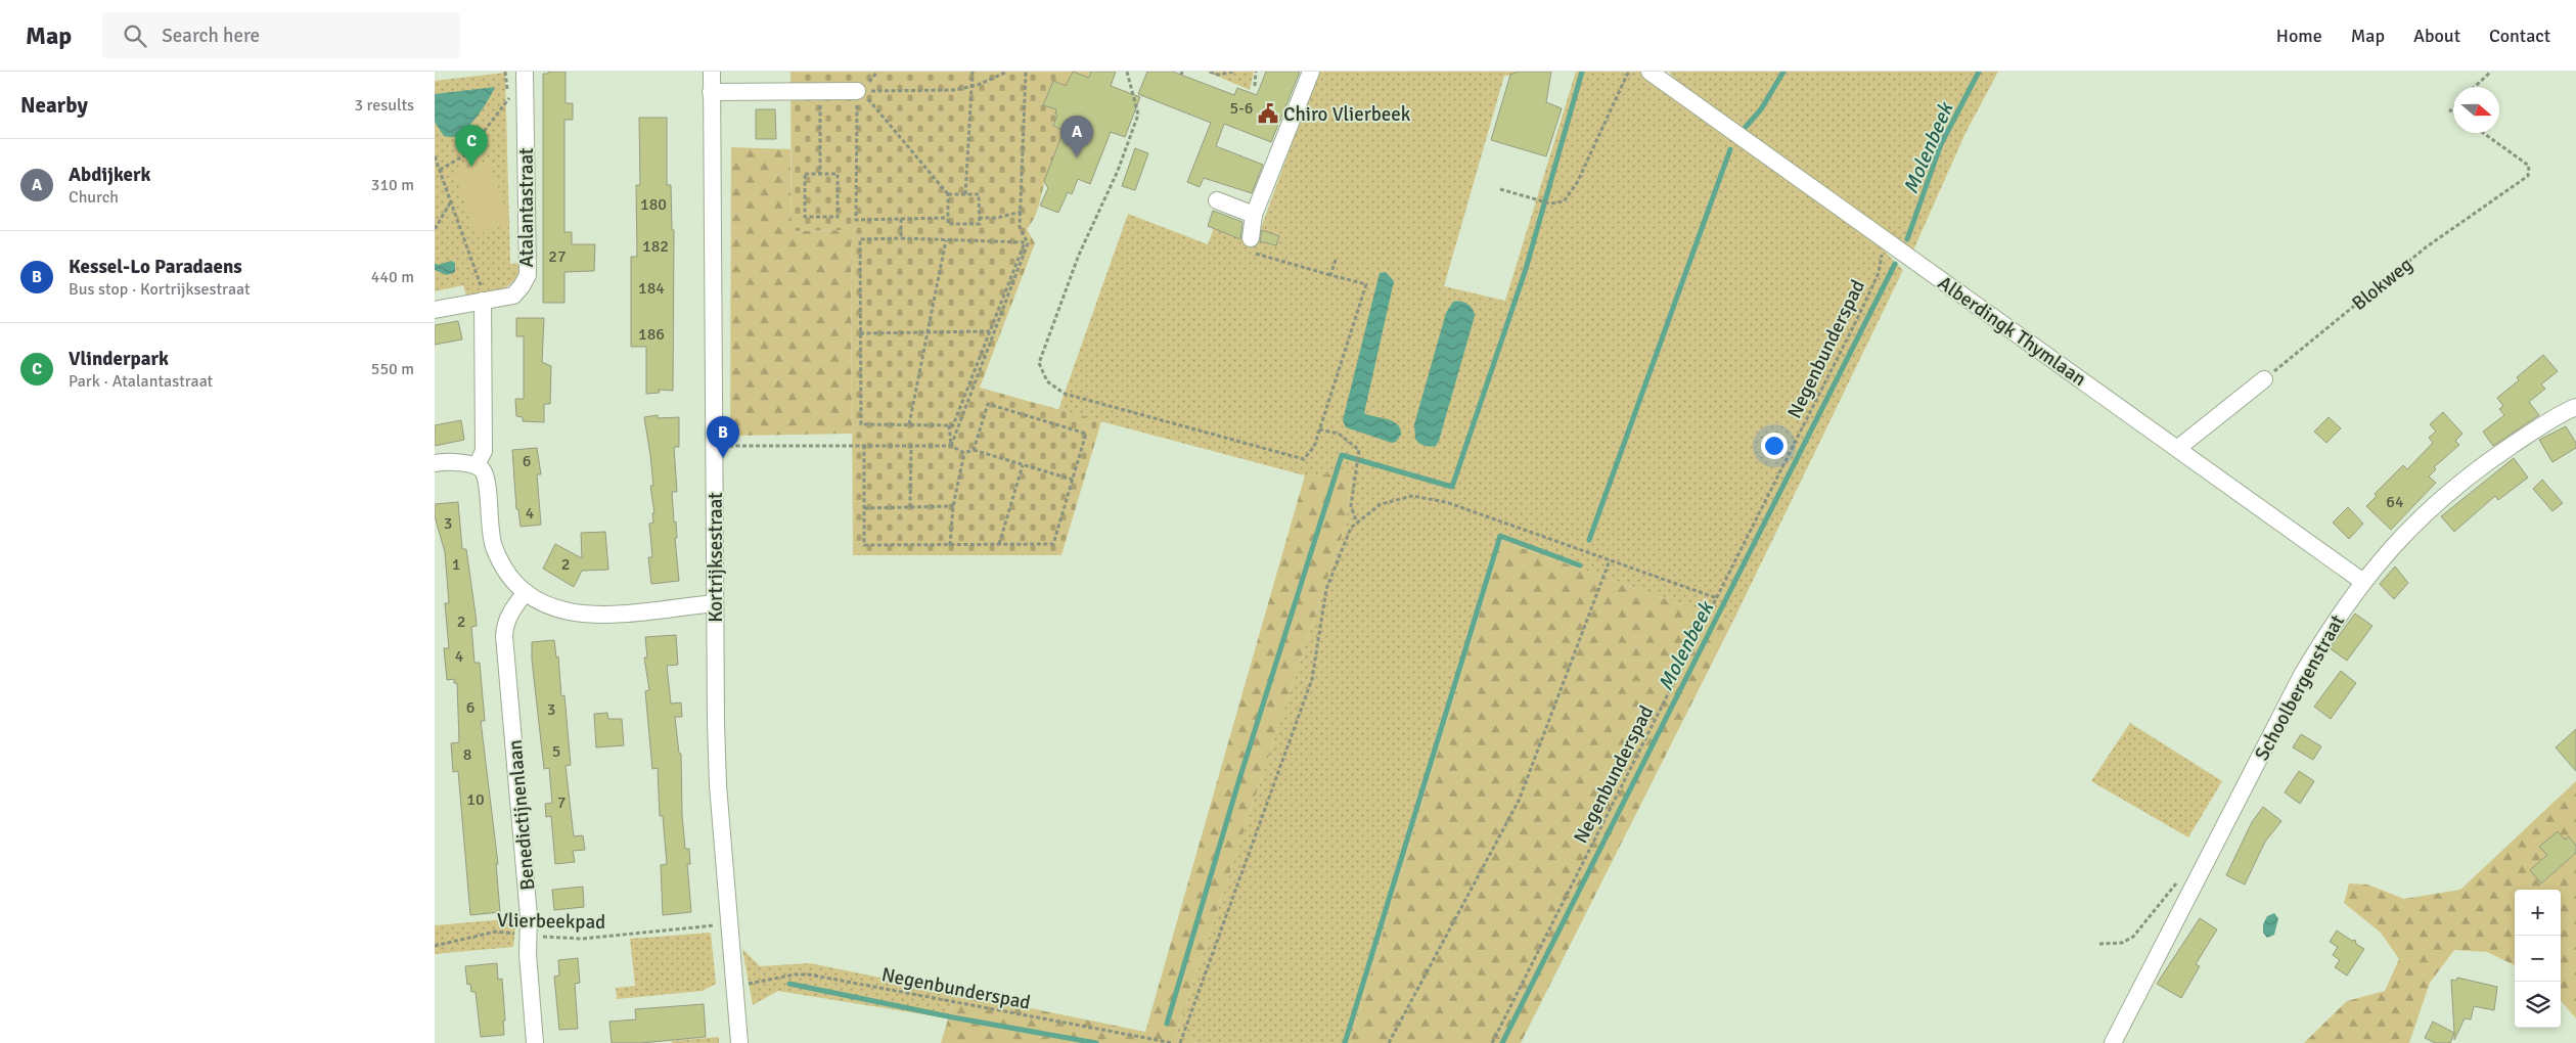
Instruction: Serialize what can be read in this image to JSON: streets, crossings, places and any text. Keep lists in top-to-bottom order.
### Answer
{
  "streets": {
    "street": [
      "Atalantastraat",
      "Alberdingk Thymlaan",
      "Kortrijksestraat",
      "Schoolbergenstraat",
      "Benedictijnenlaan"
    ],
    "path": ["Blokweg", "Negenbunderspad", "Vlierbeekpad"]
  },
  "crossings": [
    ["Alberdingk Thymlaan", "Negenbunderspad"],
    ["Alberdingk Thymlaan", "Schoolbergenstraat"],
    ["Negenbunderspad", "Kortrijksestraat"],
    ["Kortrijksestraat", "Vlierbeekpad"],
    ["Benedictijnenlaan", "Vlierbeekpad"]
  ],
  "water": ["Molenbeek"],
  "places": {
    "public building": ["Chiro Vlierbeek"]
  },
  "house_numbers": [
    "5-6",
    "180",
    "182",
    "27",
    "184",
    "186",
    "6",
    "64",
    "4",
    "3",
    "1",
    "2",
    "2",
    "4",
    "6",
    "3",
    "5",
    "8",
    "10",
    "7"
  ],
  "north": "right",
  "page": {
    "header": "Map",
    "search": "Search here",
    "nav": [
      "Home",
      "Map",
      "About",
      "Contact"
    ],
    "heading": ["Nearby", "3 results"],
    "pins": ["A", "C", "B"],
    "list": [
      {
        "mark": "A",
        "name": "Abdijkerk",
        "note": "Church",
        "value": "310 m"
      },
      {
        "mark": "B",
        "name": "Kessel-Lo Paradaens",
        "note": "Bus stop · Kortrijksestraat",
        "value": "440 m"
      },
      {
        "mark": "C",
        "name": "Vlinderpark",
        "note": "Park · Atalantastraat",
        "value": "550 m"
      }
    ],
    "map_buttons": ["+", "−"]
  }
}
